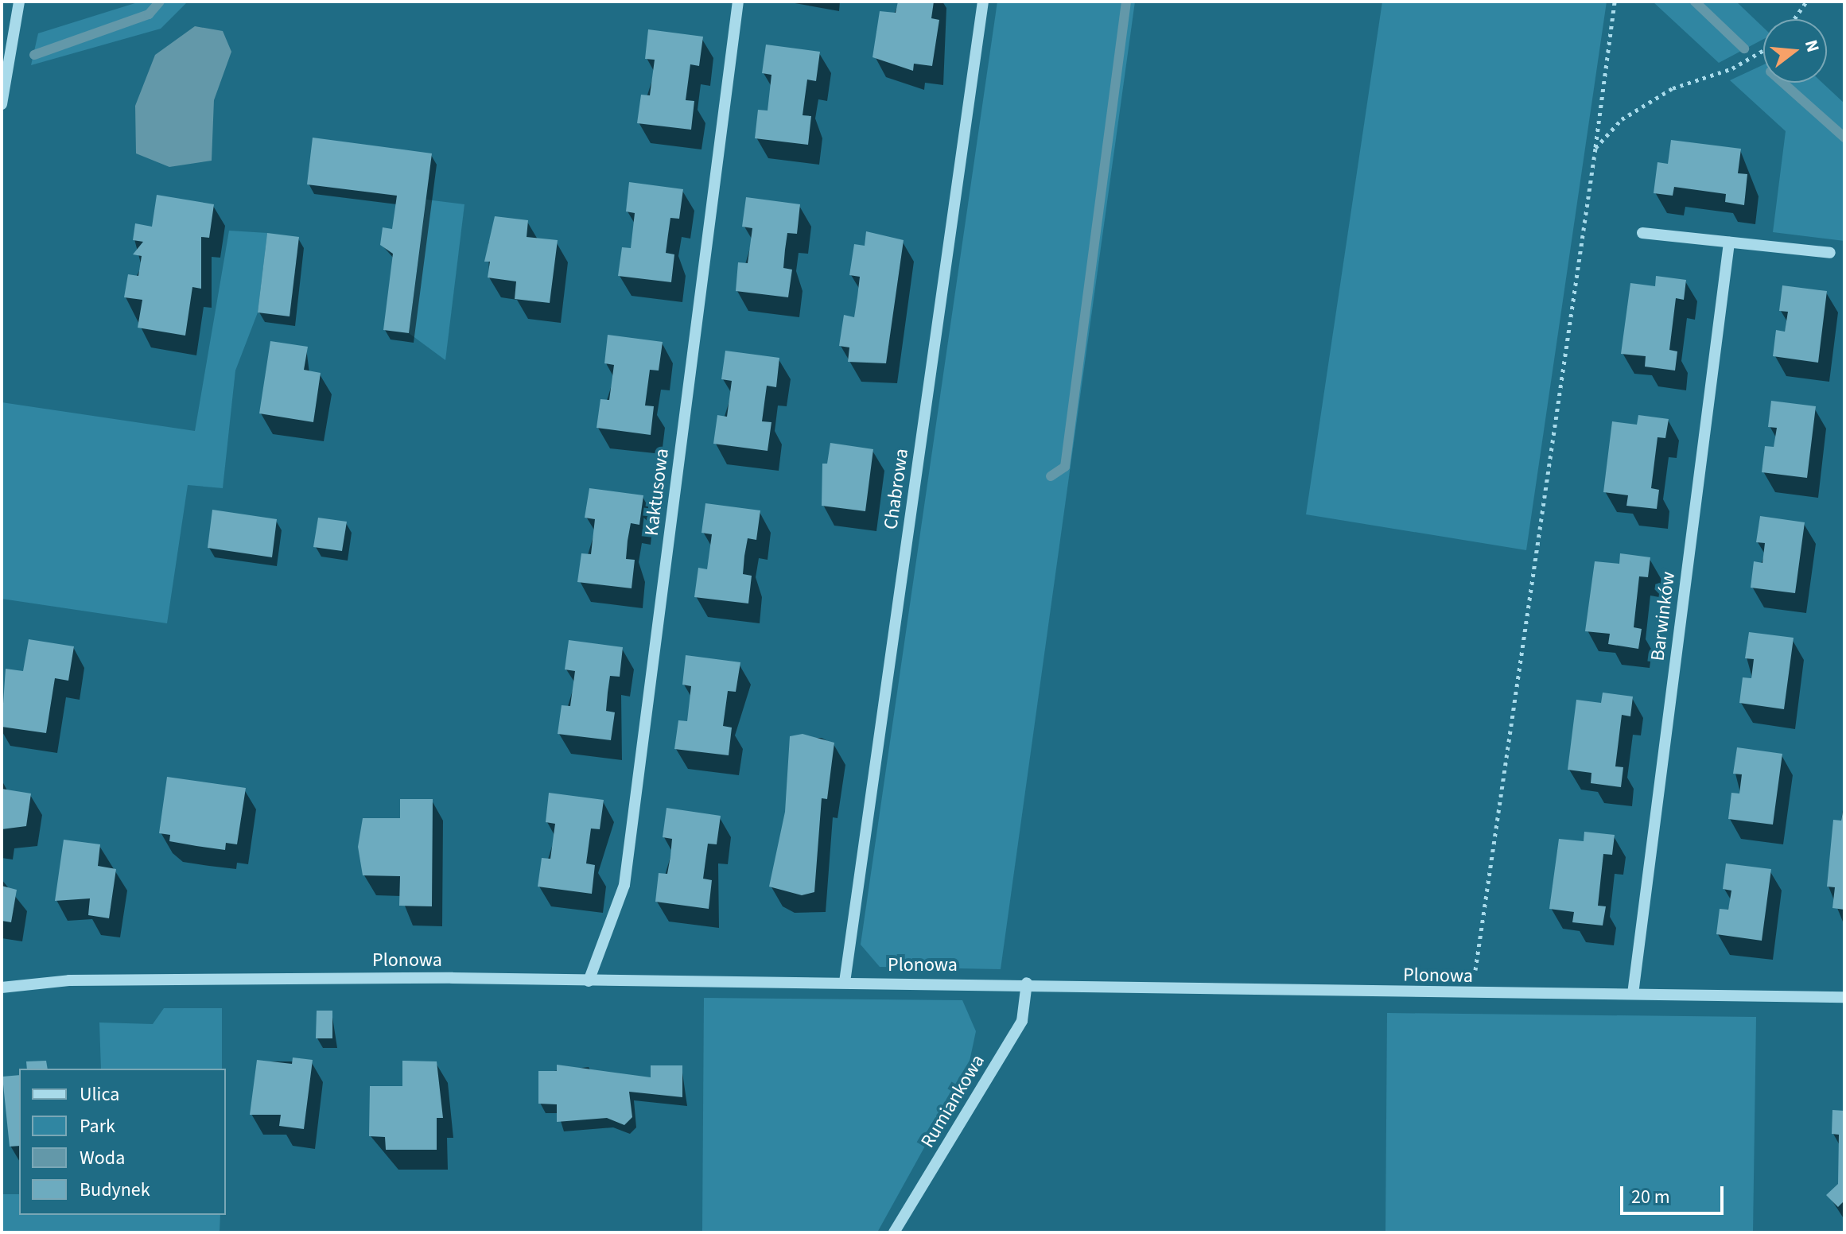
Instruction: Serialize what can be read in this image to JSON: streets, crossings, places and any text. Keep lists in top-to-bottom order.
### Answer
{
  "streets": {
    "street": [
      "Chabrowa",
      "Kaktusowa",
      "Barwinków",
      "Plonowa",
      "Rumiankowa"
    ]
  },
  "crossings": [
    ["Chabrowa", "Plonowa"],
    ["Kaktusowa", "Plonowa"],
    ["Barwinków", "Plonowa"],
    ["Plonowa", "Rumiankowa"]
  ],
  "legend": [
    "Ulica",
    "Park",
    "Woda",
    "Budynek"
  ],
  "scale_bar": "20 m",
  "north": "right"
}
